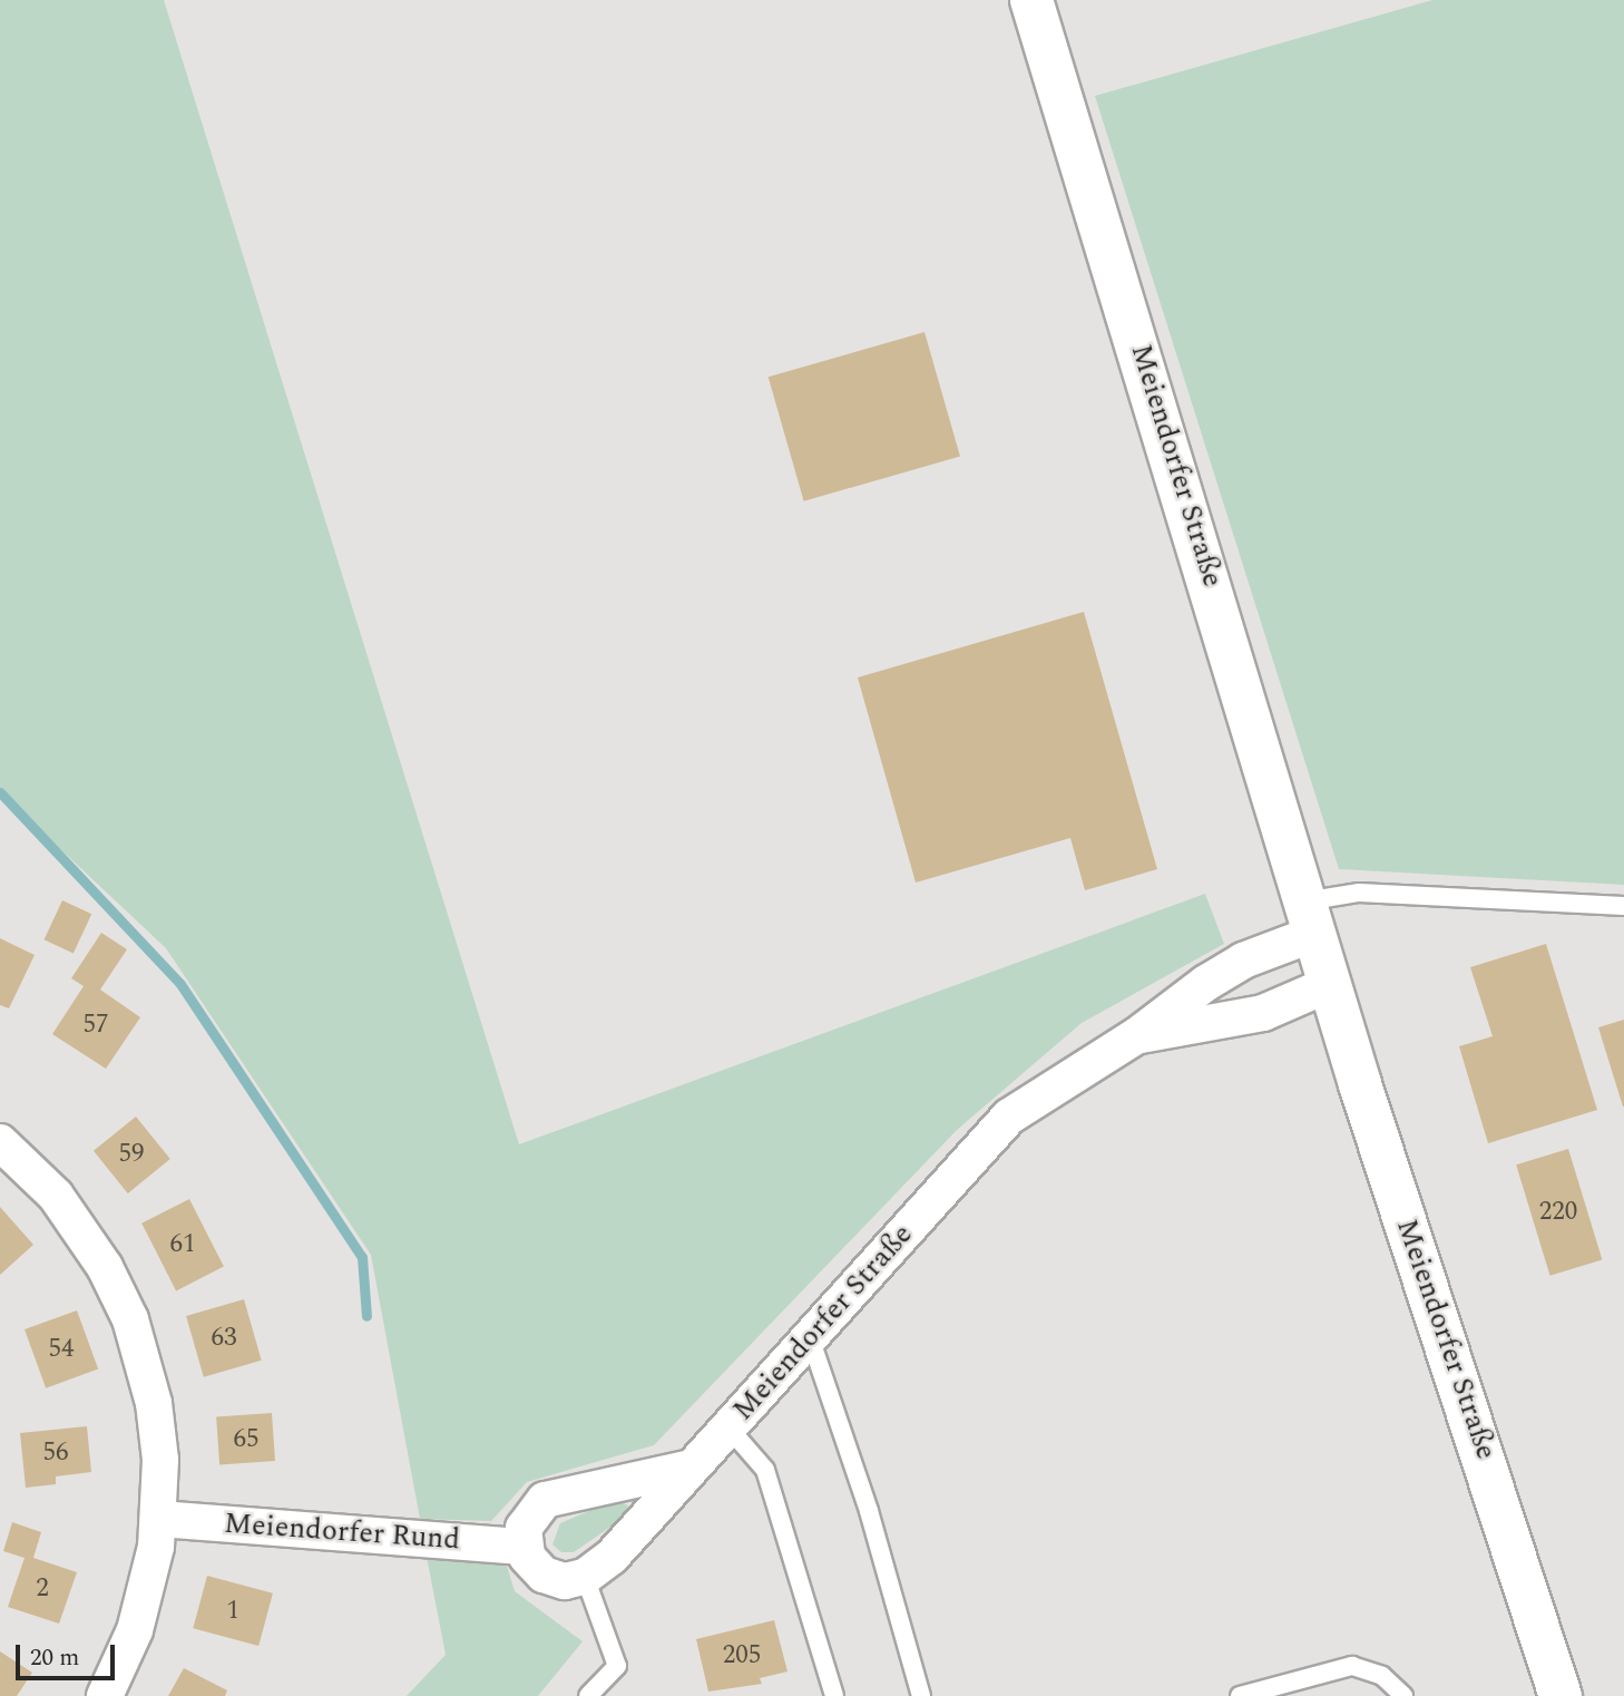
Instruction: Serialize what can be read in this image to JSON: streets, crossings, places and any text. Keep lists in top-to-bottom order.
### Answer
{
  "streets": {
    "main road": ["Meiendorfer Straße"],
    "street": ["Meiendorfer Rund"]
  },
  "house_numbers": [
    "57",
    "59",
    "220",
    "61",
    "63",
    "54",
    "65",
    "56",
    "2",
    "1",
    "205"
  ],
  "scale_bar": "20 m"
}
